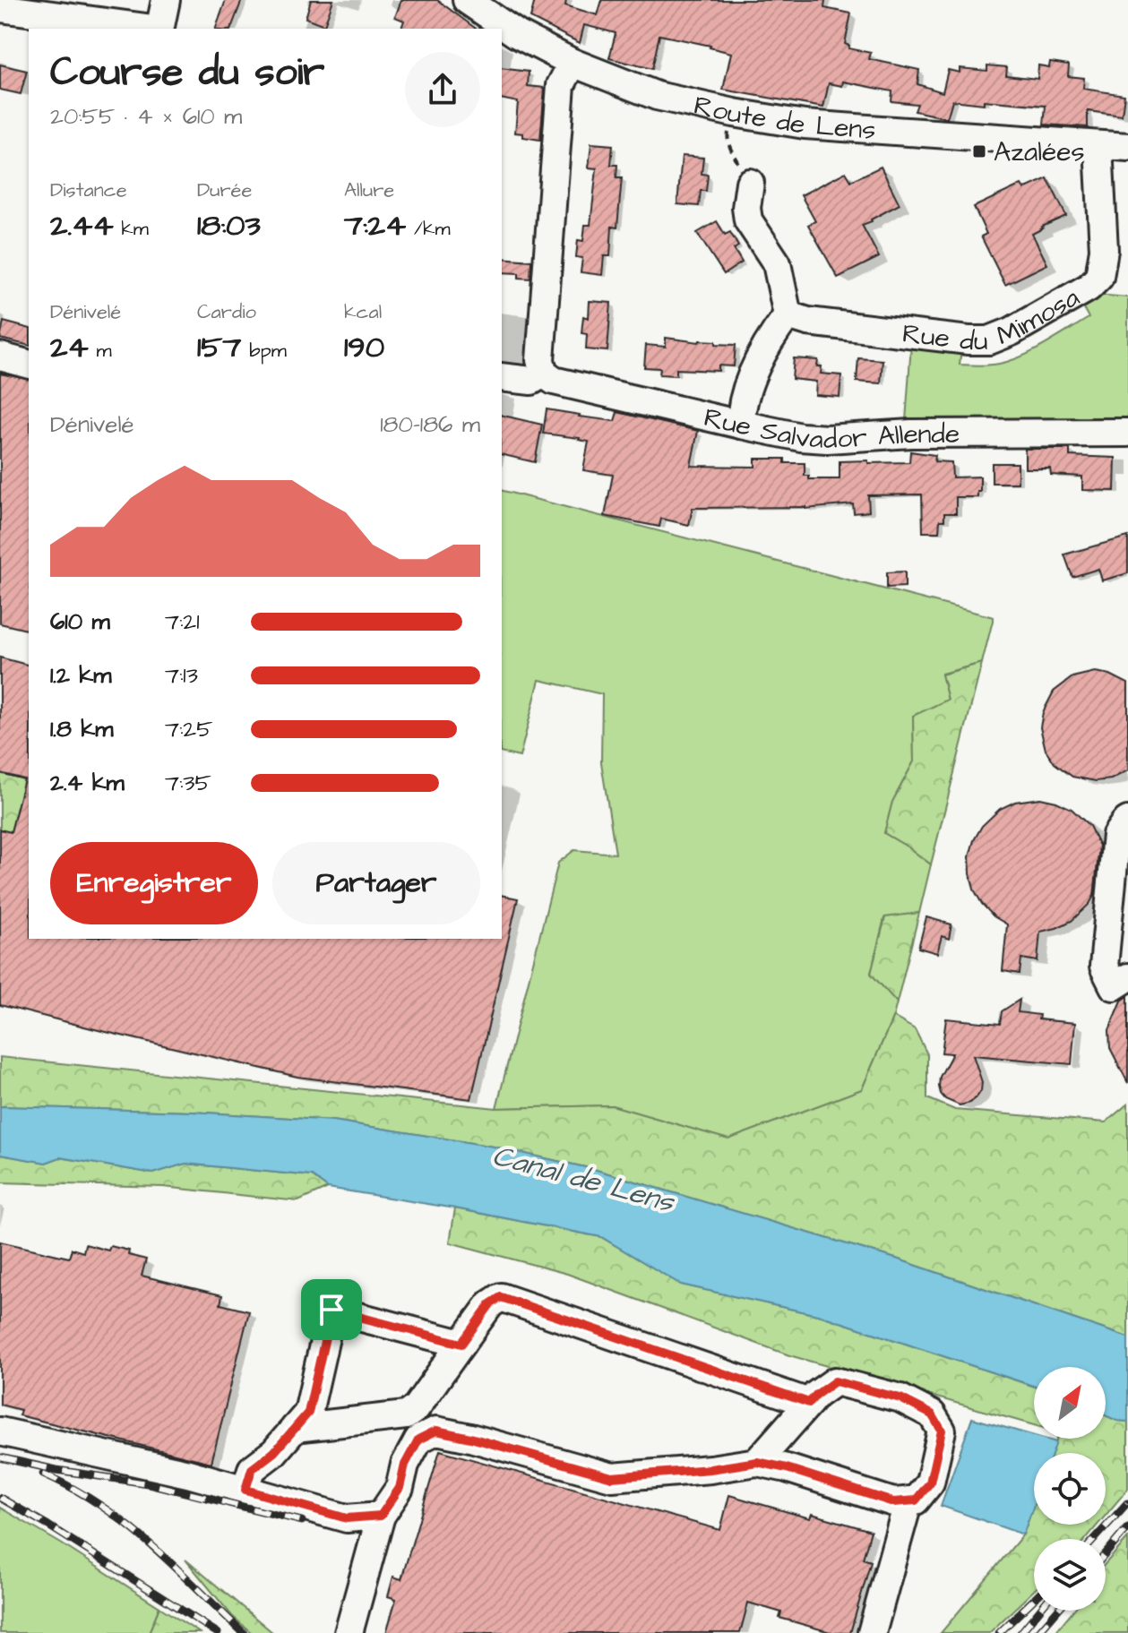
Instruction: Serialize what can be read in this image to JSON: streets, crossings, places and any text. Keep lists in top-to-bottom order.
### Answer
{
  "streets": {
    "street": ["Route de Lens", "Rue du Mimosa", "Rue Salvador Allende"]
  },
  "crossings": [
    ["Route de Lens", "Rue du Mimosa"]
  ],
  "water": ["Canal de Lens"],
  "places": {
    "transit": ["Azalées"]
  },
  "north": "top right",
  "page": {
    "heading": ["Course du soir", "20:55 · 4 × 610 m"],
    "stats": [
      ["Distance", "2.44 km"],
      ["Durée", "18:03"],
      ["Allure", "7:24 /km"],
      ["Dénivelé", "24 m"],
      ["Cardio", "157 bpm"],
      ["kcal", "190"]
    ],
    "chart": ["Dénivelé", "180–186 m"],
    "list": [
      {
        "name": "610 m",
        "note": "7:21"
      },
      {
        "name": "1.2 km",
        "note": "7:13"
      },
      {
        "name": "1.8 km",
        "note": "7:25"
      },
      {
        "name": "2.4 km",
        "note": "7:35"
      }
    ],
    "buttons": ["Enregistrer", "Partager"]
  }
}
